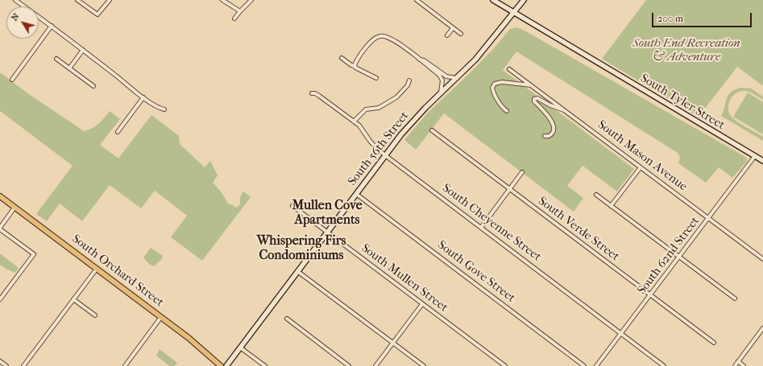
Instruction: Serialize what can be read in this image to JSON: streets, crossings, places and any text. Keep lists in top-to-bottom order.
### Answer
{
  "streets": {
    "main road": ["South Tyler Street", "South 56th Street", "South Orchard Street"],
    "street": [
      "South Mason Avenue",
      "South Cheyenne Street",
      "South Verde Street",
      "South 62nd Street",
      "South Gove Street",
      "South Mullen Street"
    ]
  },
  "crossings": [
    ["South Tyler Street", "South 56th Street"],
    ["South Tyler Street", "South 62nd Street"],
    ["South 56th Street", "South Cheyenne Street"],
    ["South 56th Street", "South Gove Street"],
    ["South 56th Street", "South Mullen Street"],
    ["South Mason Avenue", "South 62nd Street"],
    ["South Cheyenne Street", "South 62nd Street"],
    ["South Verde Street", "South 62nd Street"]
  ],
  "districts": ["Mullen Cove Apartments", "Whispering Firs Condominiums"],
  "parks": ["South End Recreation & Adventure"],
  "scale_bar": "200 m",
  "north": "top left"
}
